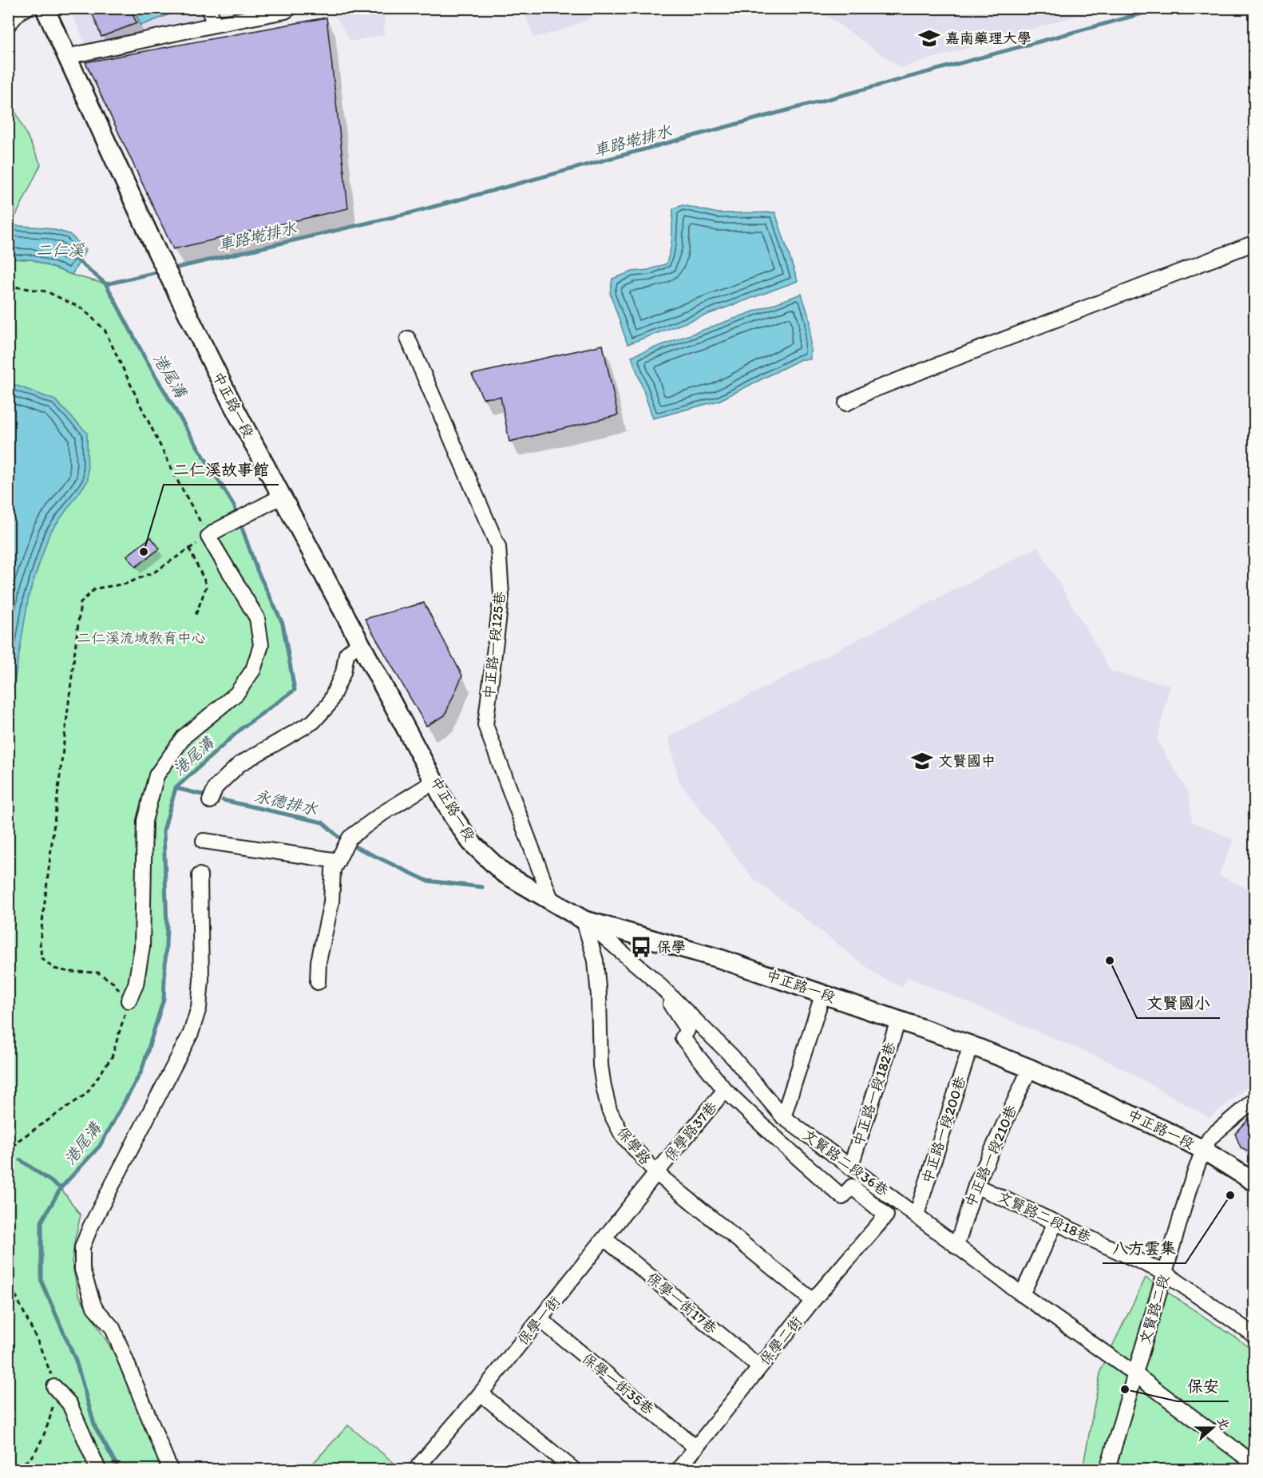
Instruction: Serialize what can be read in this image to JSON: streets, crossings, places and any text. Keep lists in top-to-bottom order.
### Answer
{
  "streets": {
    "main road": ["中正路一段"],
    "street": [
      "中正路一段125巷",
      "中正路一段182巷",
      "中正路一段200巷",
      "保學路37巷",
      "保學路",
      "中正路一段210巷",
      "文賢路二段36巷",
      "文賢路二段18巷",
      "保學一街17巷",
      "文賢路二段",
      "保學一街",
      "保學二街",
      "保學一街35巷"
    ]
  },
  "crossings": [
    ["中正路一段", "中正路一段125巷"],
    ["中正路一段", "中正路一段182巷"],
    ["中正路一段", "中正路一段200巷"],
    ["中正路一段", "保學路"],
    ["中正路一段", "中正路一段210巷"],
    ["中正路一段", "文賢路二段36巷"],
    ["中正路一段", "文賢路二段"],
    ["中正路一段182巷", "文賢路二段36巷"],
    ["中正路一段200巷", "文賢路二段36巷"],
    ["保學路37巷", "保學路"],
    ["保學路37巷", "保學一街"],
    ["保學路37巷", "保學二街"],
    ["保學路", "文賢路二段36巷"],
    ["保學路", "保學一街"],
    ["保學路", "保學二街"],
    ["中正路一段210巷", "文賢路二段36巷"],
    ["中正路一段210巷", "文賢路二段18巷"],
    ["文賢路二段36巷", "文賢路二段"],
    ["文賢路二段18巷", "文賢路二段"],
    ["保學一街17巷", "保學一街"],
    ["保學一街17巷", "保學二街"],
    ["保學一街", "保學一街35巷"],
    ["保學二街", "保學一街35巷"]
  ],
  "water": [
    "車路墘排水",
    "二仁溪",
    "港尾溝",
    "永德排水"
  ],
  "parks": ["二仁溪流域教育中心"],
  "places": {
    "school or university": ["嘉南藥理大學", "文賢國中"],
    "other": [
      "二仁溪故事館",
      "文賢國小",
      "八方雲集",
      "保安"
    ],
    "bus stop": ["保學"]
  },
  "north": "right"
}
